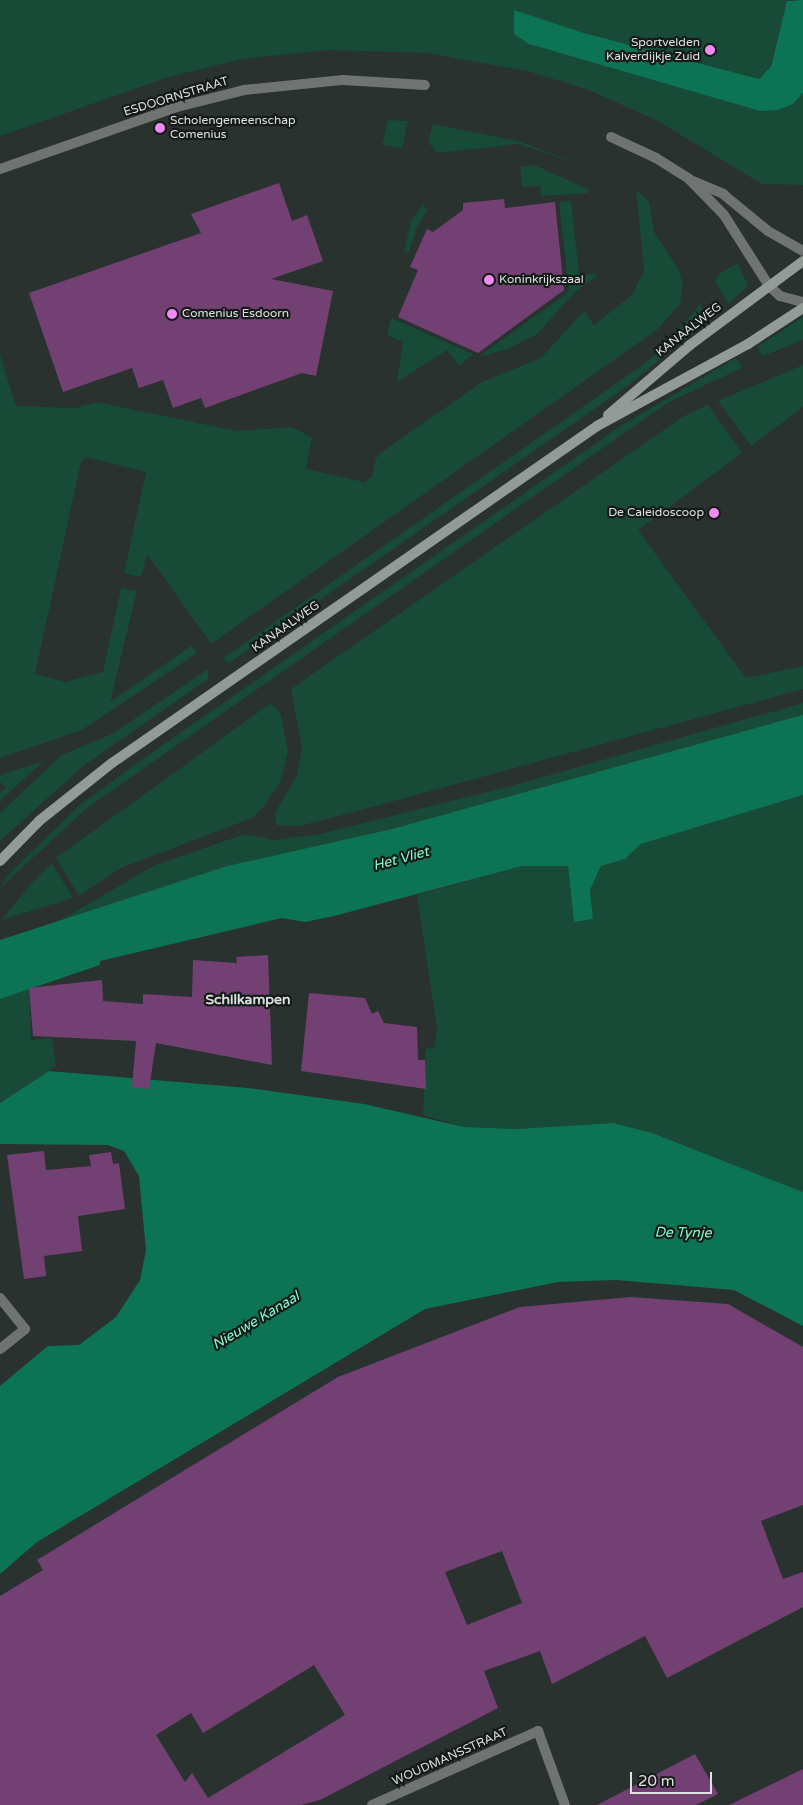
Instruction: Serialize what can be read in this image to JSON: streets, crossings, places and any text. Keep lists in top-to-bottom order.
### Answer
{
  "streets": {
    "main road": ["KANAALWEG"],
    "street": ["ESDOORNSTRAAT", "WOUDMANSSTRAAT"]
  },
  "districts": ["Schilkampen"],
  "water": ["Het Vliet", "De Tynje", "Nieuwe Kanaal"],
  "places": [
    "Sportvelden Kalverdijkje Zuid",
    "Scholengemeenschap Comenius",
    "Koninkrijkszaal",
    "Comenius Esdoorn",
    "De Caleidoscoop"
  ],
  "scale_bar": "20 m"
}
